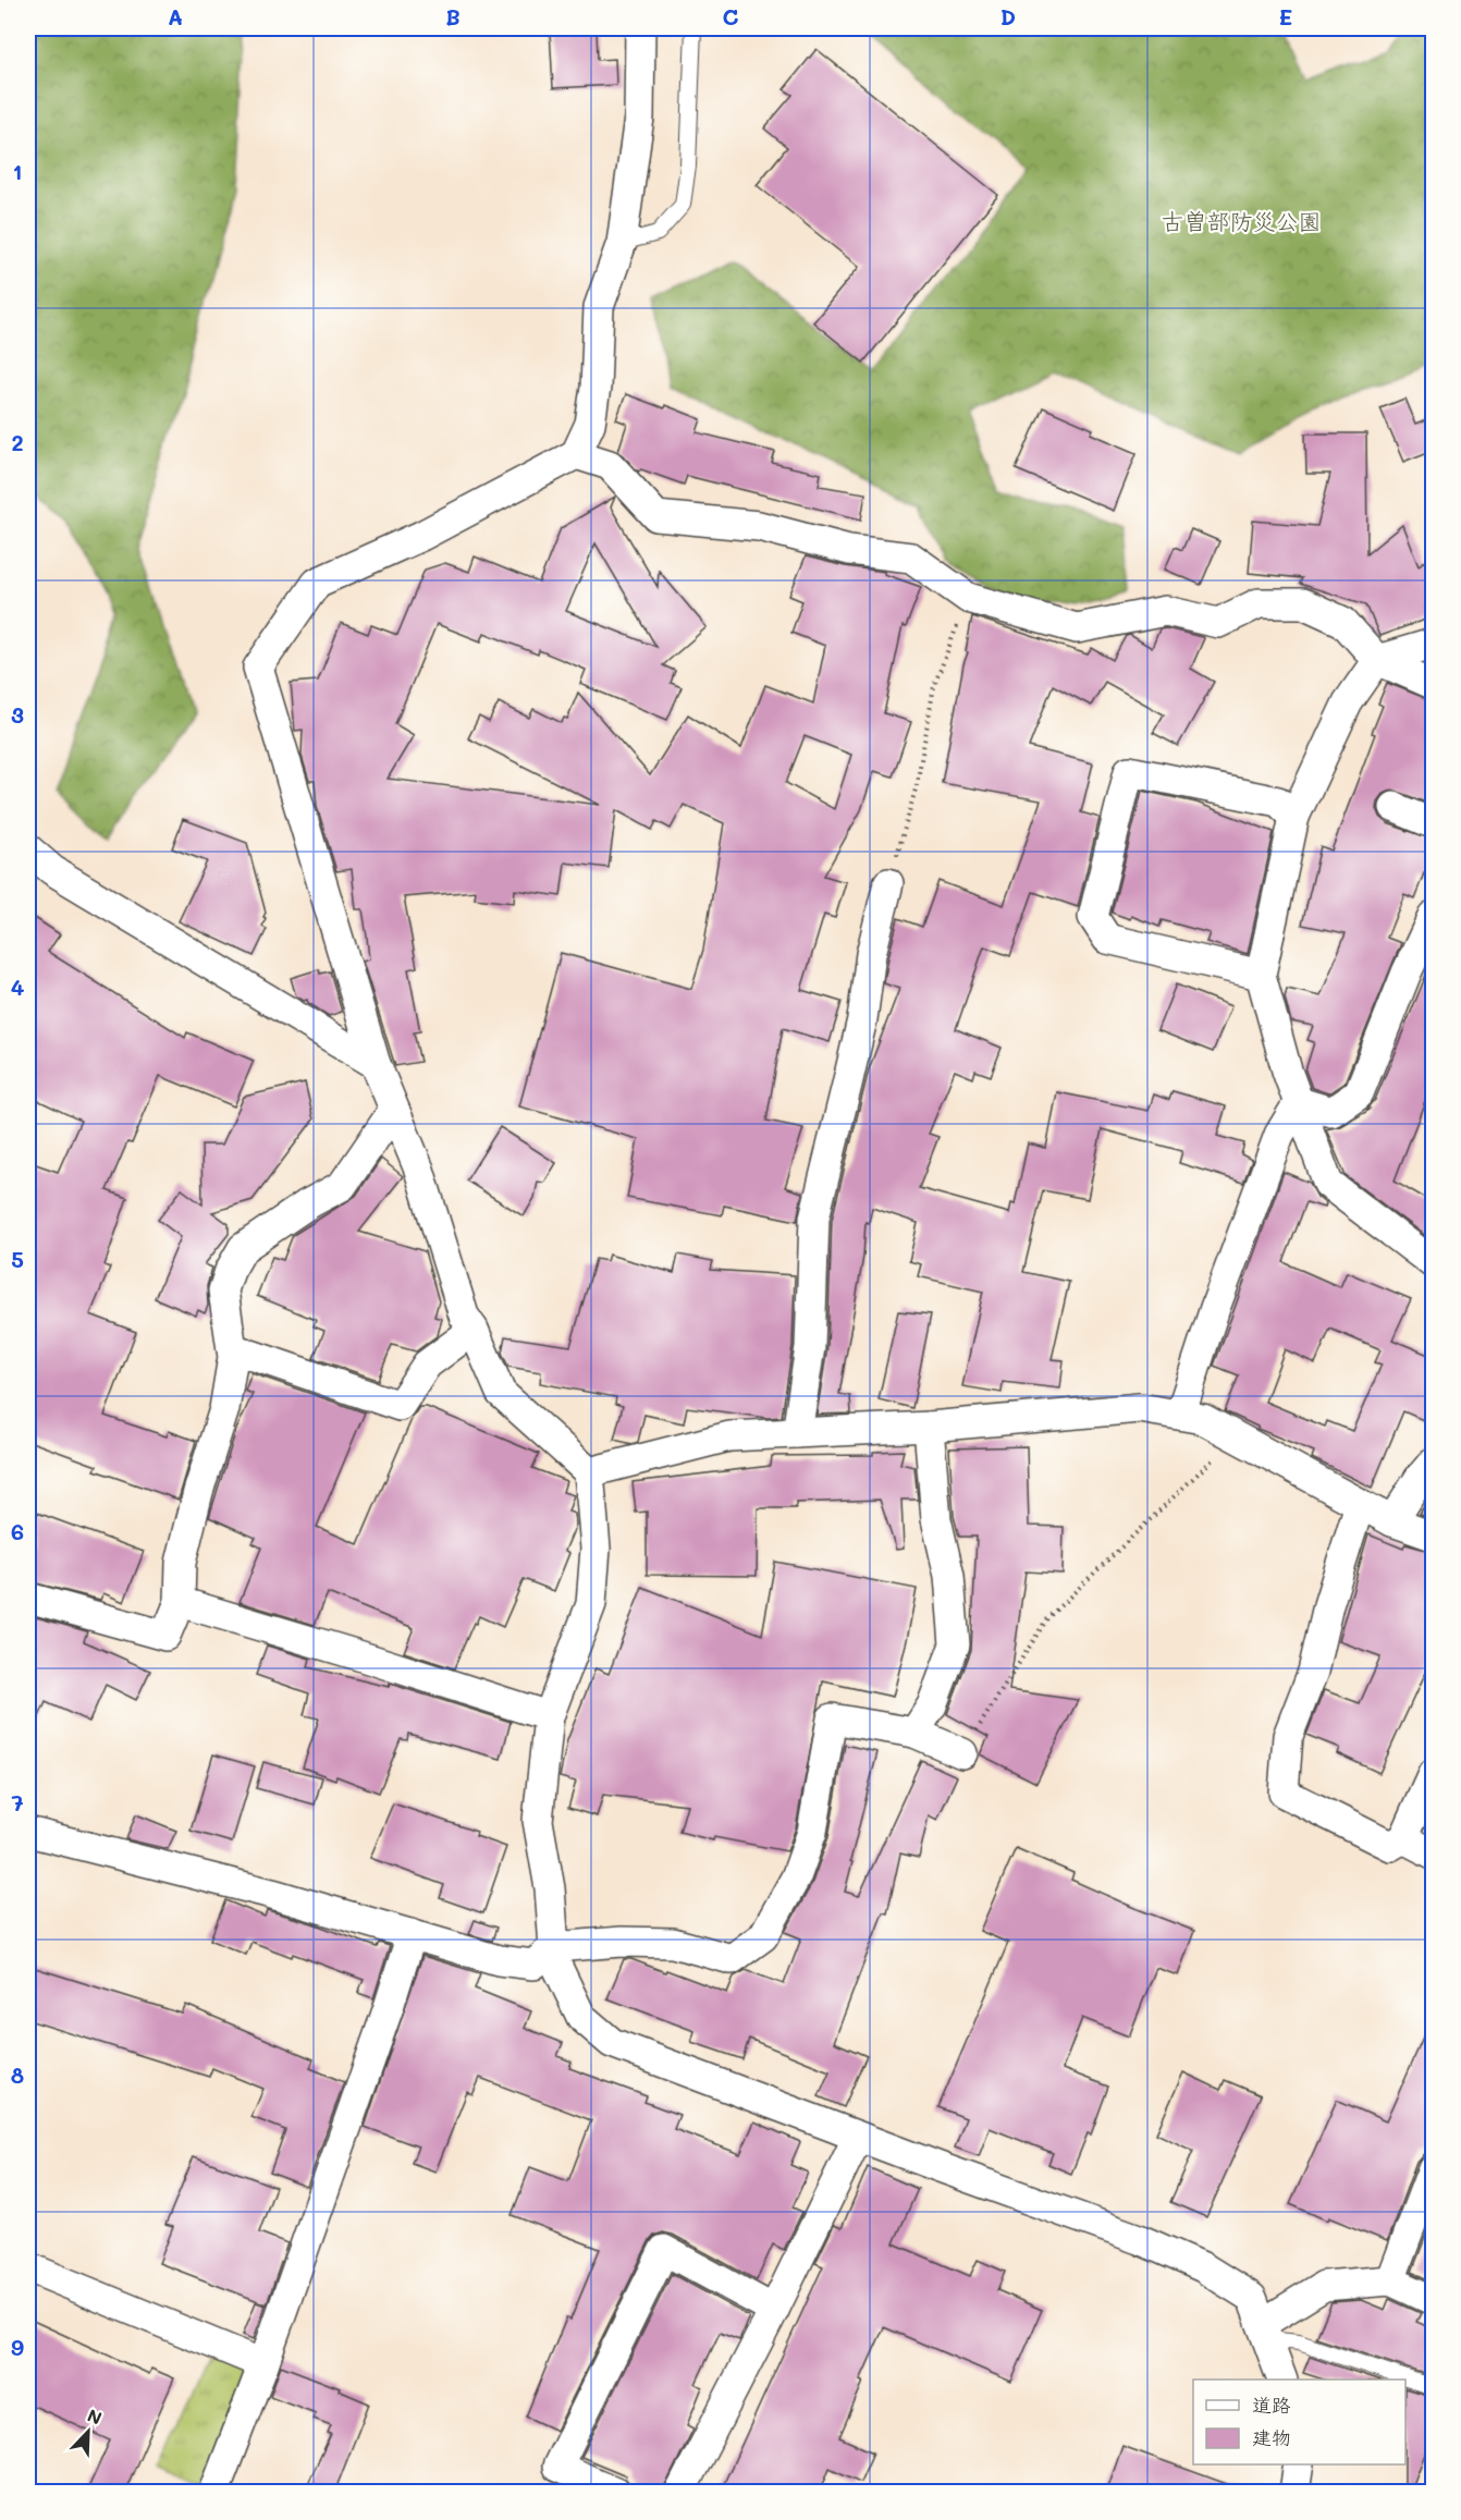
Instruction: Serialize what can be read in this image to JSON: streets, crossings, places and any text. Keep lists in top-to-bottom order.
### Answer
{
  "parks": ["古曽部防災公園"],
  "legend": ["道路", "建物"],
  "north": "top right",
  "grid": {
    "columns": [
      "A",
      "B",
      "C",
      "D",
      "E"
    ],
    "rows": [
      "1",
      "2",
      "3",
      "4",
      "5",
      "6",
      "7",
      "8",
      "9"
    ]
  }
}
